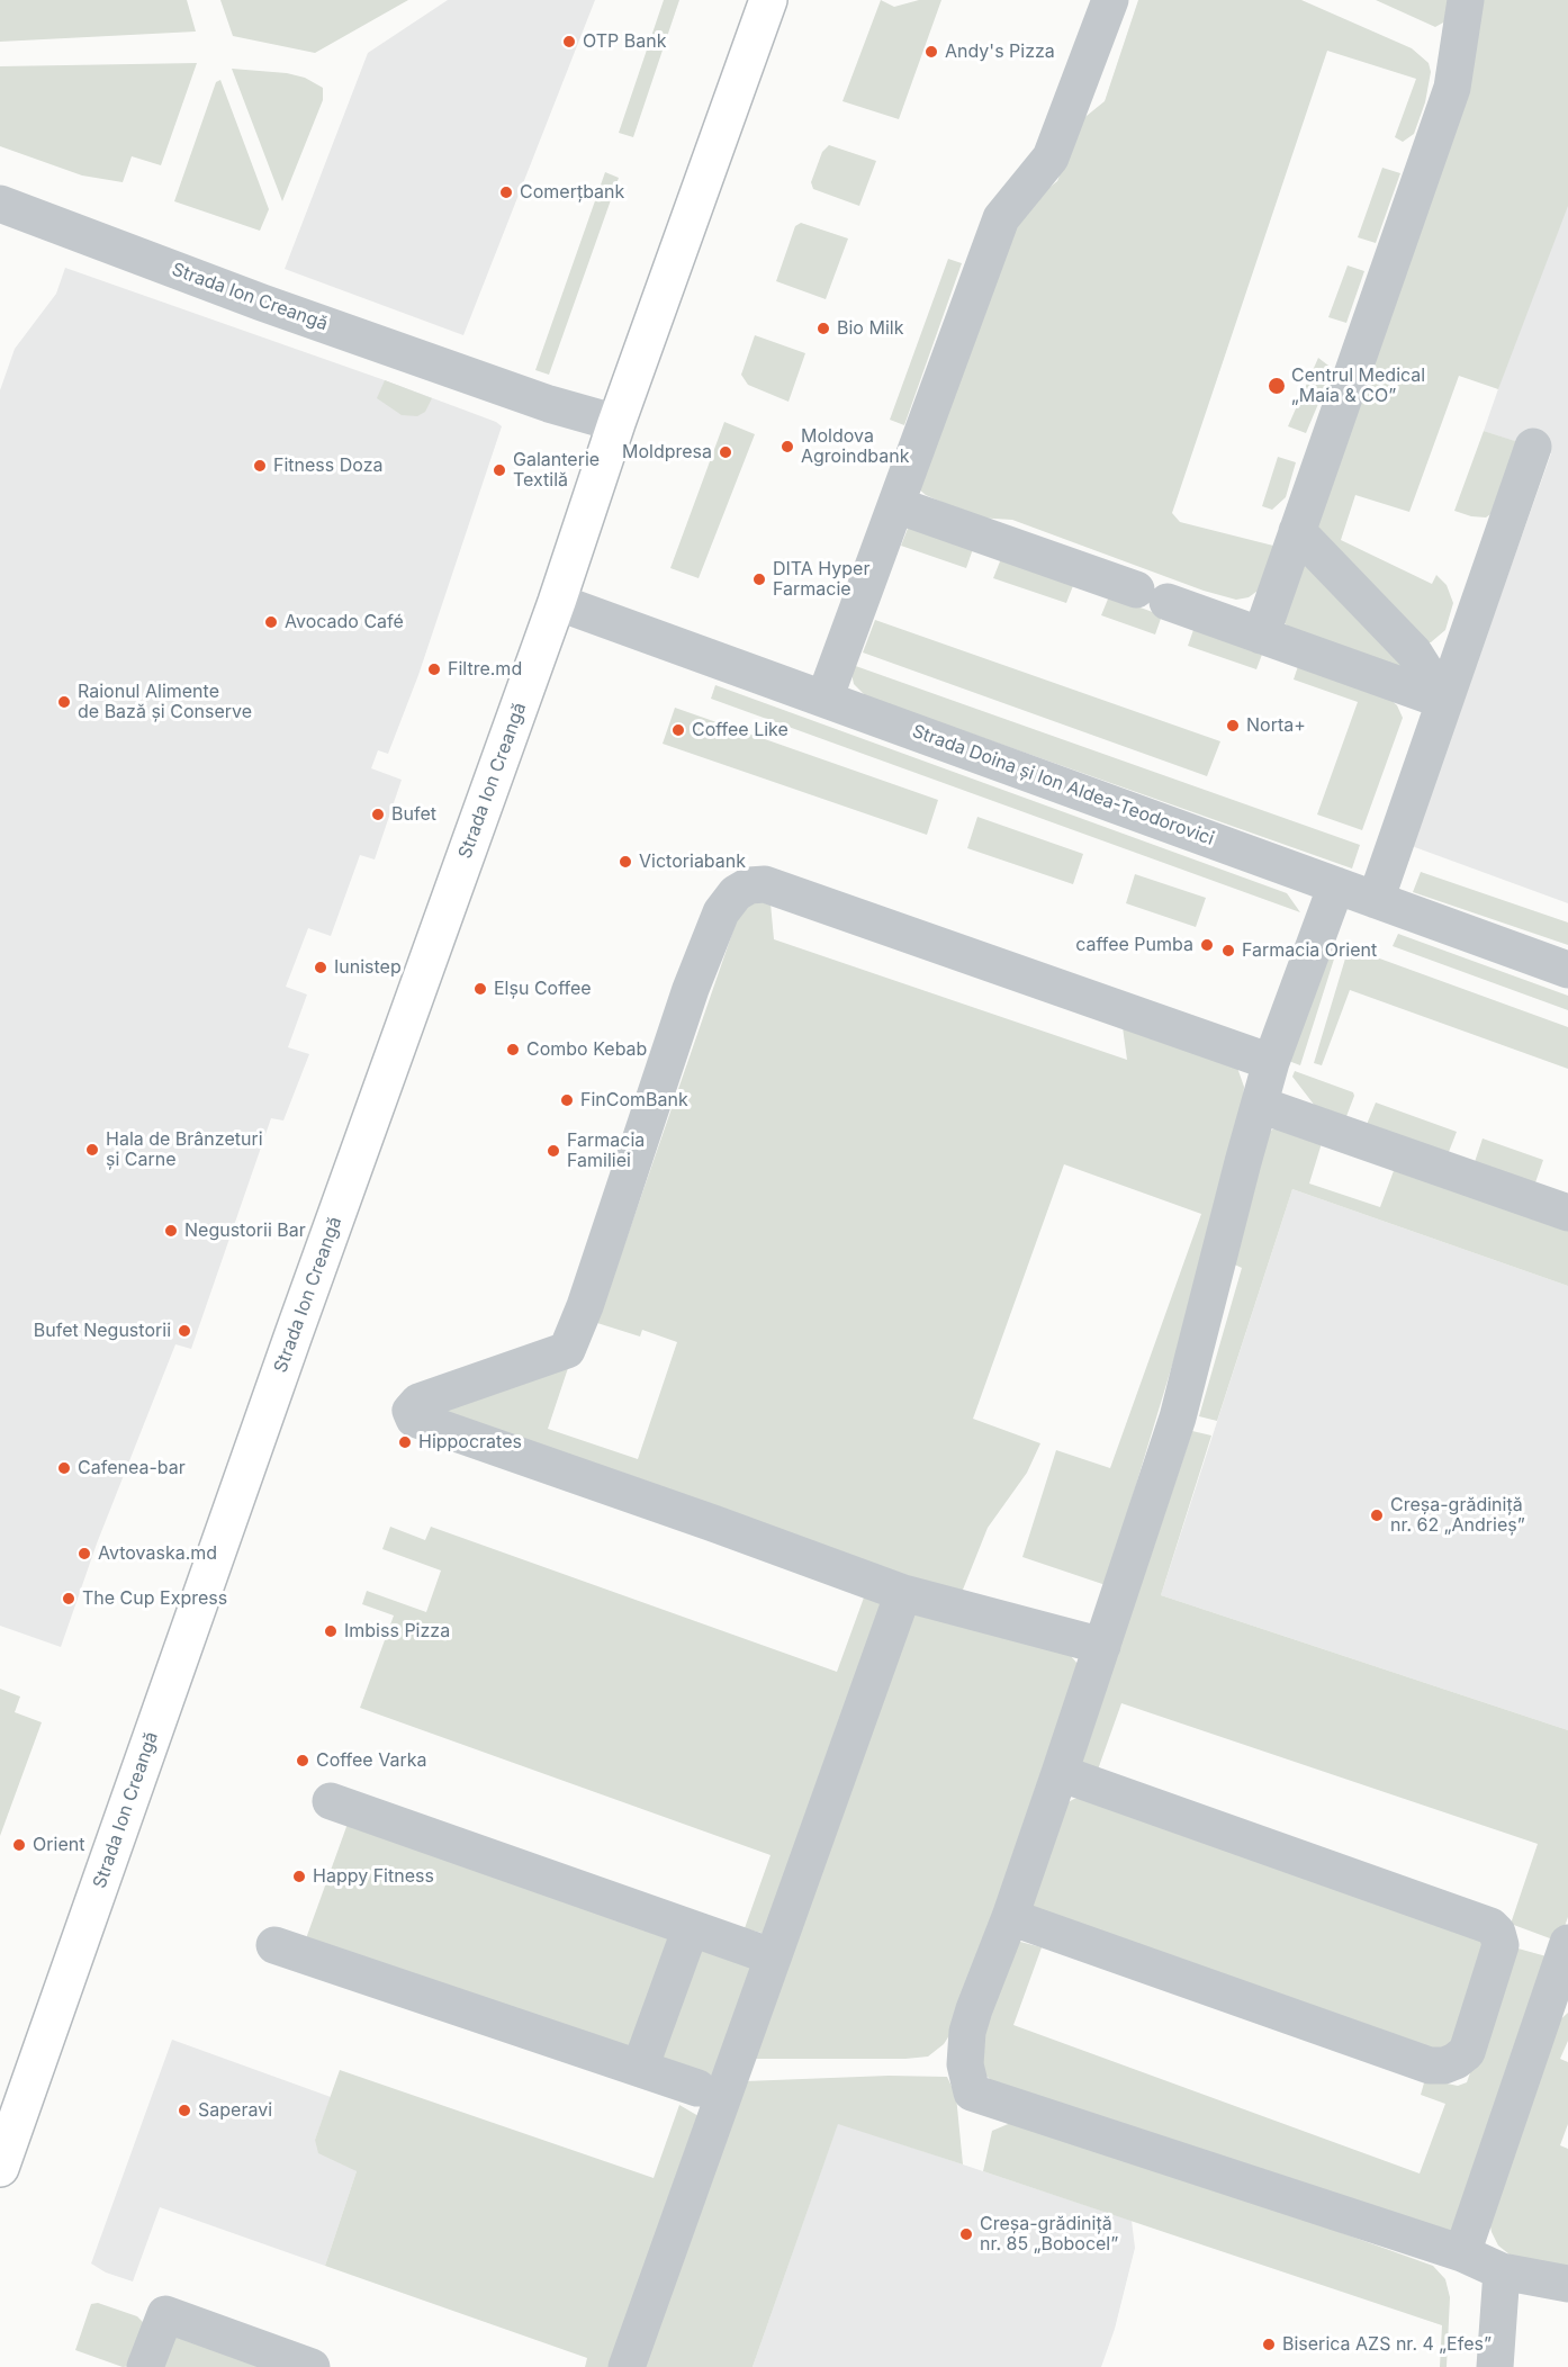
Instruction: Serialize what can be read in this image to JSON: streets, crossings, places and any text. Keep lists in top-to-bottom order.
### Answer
{
  "streets": {
    "main road": ["Strada Ion Creangă"],
    "street": ["Strada Doina și Ion Aldea-Teodorovici"]
  },
  "crossings": [
    ["Strada Ion Creangă", "Strada Doina și Ion Aldea-Teodorovici"]
  ],
  "places": [
    "OTP Bank",
    "Andy's Pizza",
    "Comerțbank",
    "Bio Milk",
    "Centrul Medical „Maia & CO”",
    "Moldova Agroindbank",
    "Moldpresa",
    "Fitness Doza",
    "Galanterie Textilă",
    "DITA Hyper Farmacie",
    "Avocado Café",
    "Filtre.md",
    "Raionul Alimente de Bază și Conserve",
    "Norta+",
    "Coffee Like",
    "Bufet",
    "Victoriabank",
    "caffee Pumba",
    "Farmacia Orient",
    "Iunistep",
    "Elșu Coffee",
    "Combo Kebab",
    "FinComBank",
    "Hala de Brânzeturi și Carne",
    "Farmacia Familiei",
    "Negustorii Bar",
    "Bufet Negustorii",
    "Hippocrates",
    "Cafenea-bar",
    "Creșa-grădiniță nr. 62 „Andrieș”",
    "Avtovaska.md",
    "The Cup Express",
    "Imbiss Pizza",
    "Coffee Varka",
    "Orient",
    "Happy Fitness",
    "Saperavi",
    "Creșa-grădiniță nr. 85 „Bobocel”",
    "Biserica AZS nr. 4 „Efes”"
  ]
}
